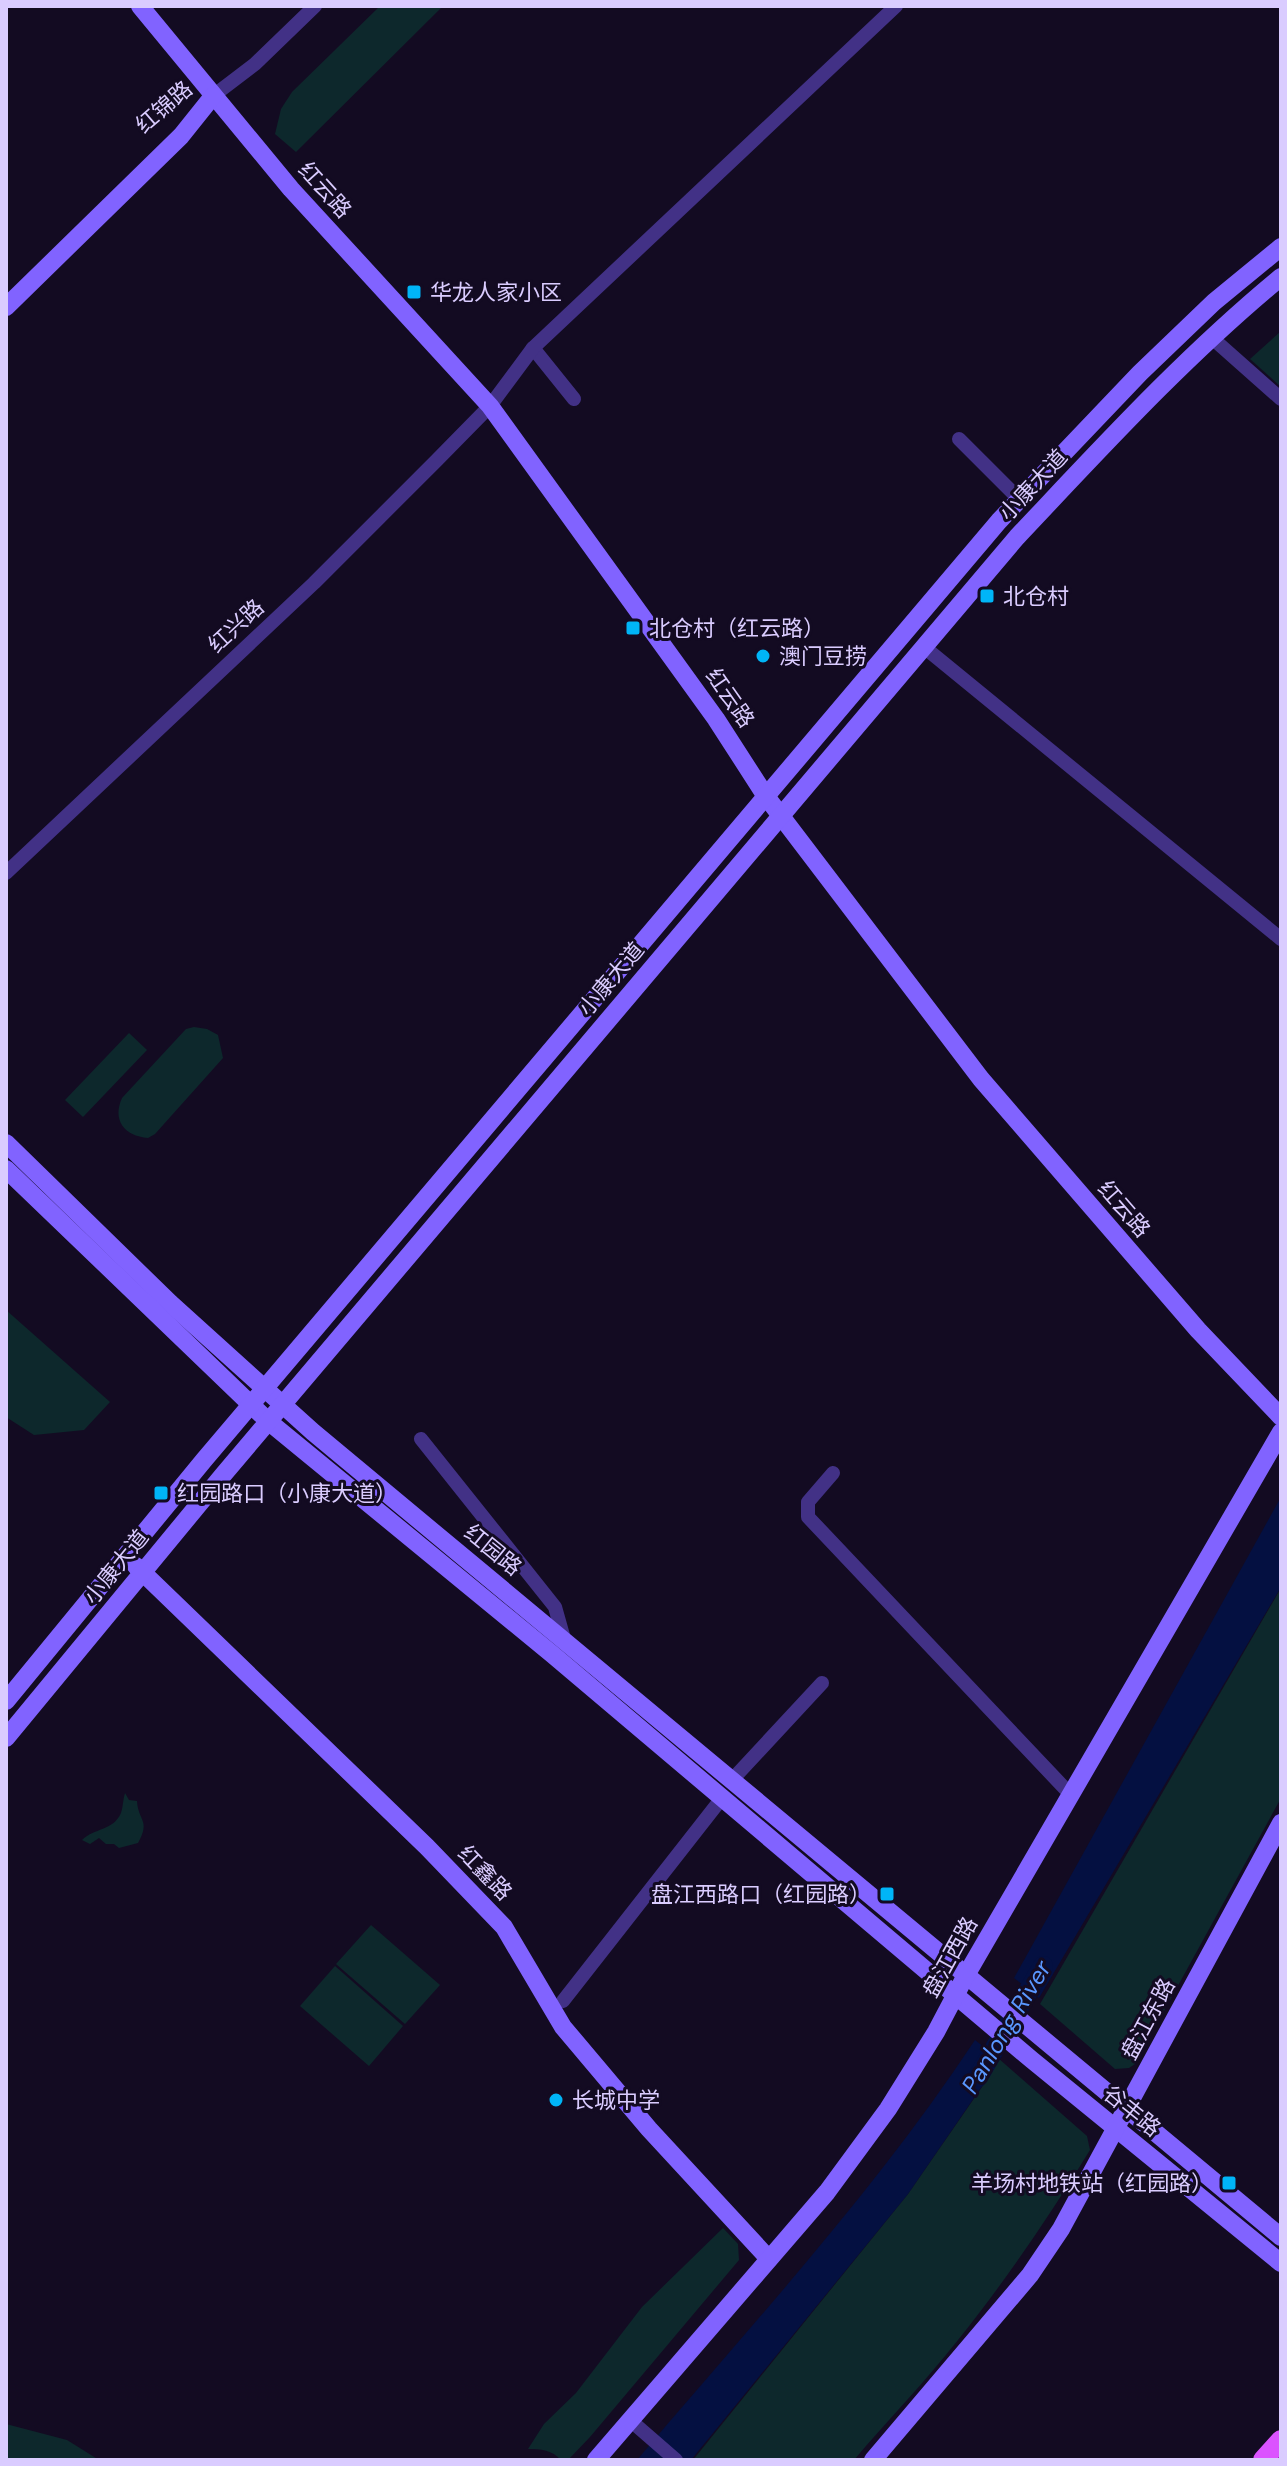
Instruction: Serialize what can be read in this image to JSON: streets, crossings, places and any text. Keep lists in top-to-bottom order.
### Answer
{
  "streets": {
    "main road": [
      "红锦路",
      "红云路",
      "小康大道",
      "红园路",
      "红鑫路",
      "盘江西路",
      "盘江东路",
      "谷丰路"
    ],
    "street": ["红兴路"]
  },
  "crossings": [
    ["红锦路", "红云路"],
    ["红云路", "小康大道"],
    ["红云路", "红兴路"],
    ["小康大道", "红园路"],
    ["小康大道", "红鑫路"],
    ["红园路", "盘江西路"],
    ["红园路", "谷丰路"],
    ["红鑫路", "盘江西路"],
    ["盘江西路", "谷丰路"],
    ["盘江东路", "谷丰路"]
  ],
  "water": ["Panlong River"],
  "places": {
    "transit": [
      "华龙人家小区",
      "北仓村",
      "北仓村（红云路）",
      "红园路口（小康大道）",
      "盘江西路口（红园路）",
      "羊场村地铁站（红园路）"
    ],
    "other": ["澳门豆捞", "长城中学"]
  }
}
